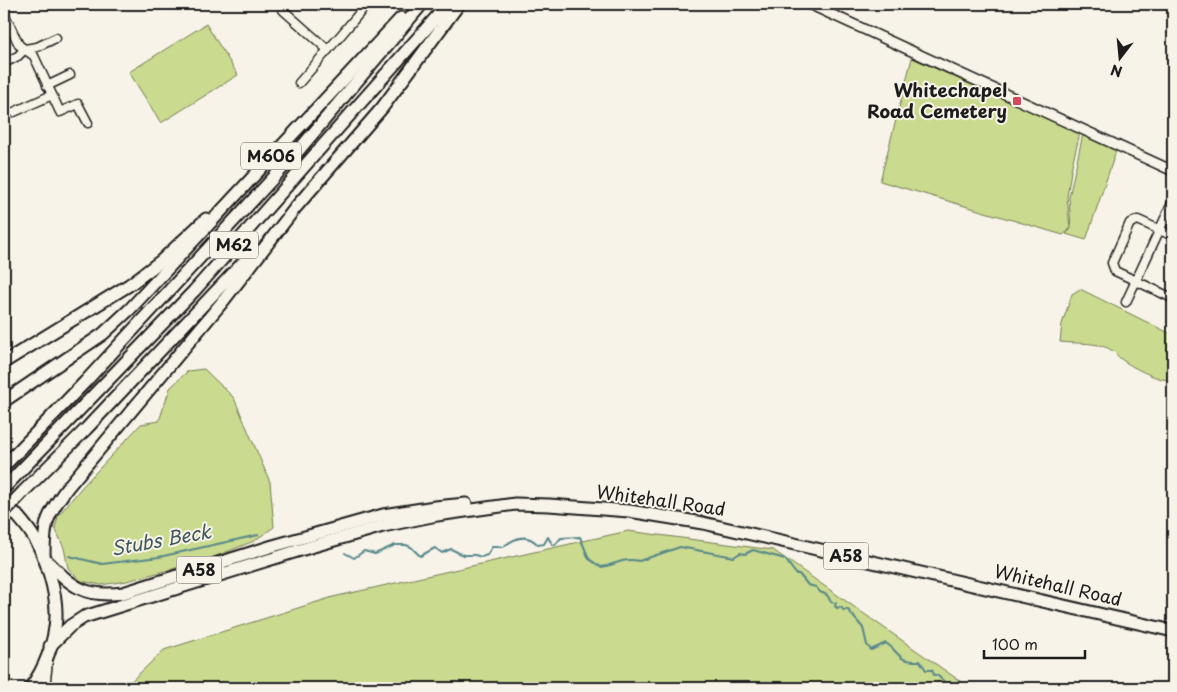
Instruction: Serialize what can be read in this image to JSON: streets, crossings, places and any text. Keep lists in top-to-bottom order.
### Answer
{
  "streets": {
    "highway": [
      "M606",
      "M62",
      "Whitehall Road",
      "A58"
    ]
  },
  "crossings": [
    ["Whitehall Road", "A58"]
  ],
  "water": ["Stubs Beck"],
  "places": {
    "transit": ["Whitechapel Road Cemetery"]
  },
  "scale_bar": "100 m",
  "north": "bottom"
}
